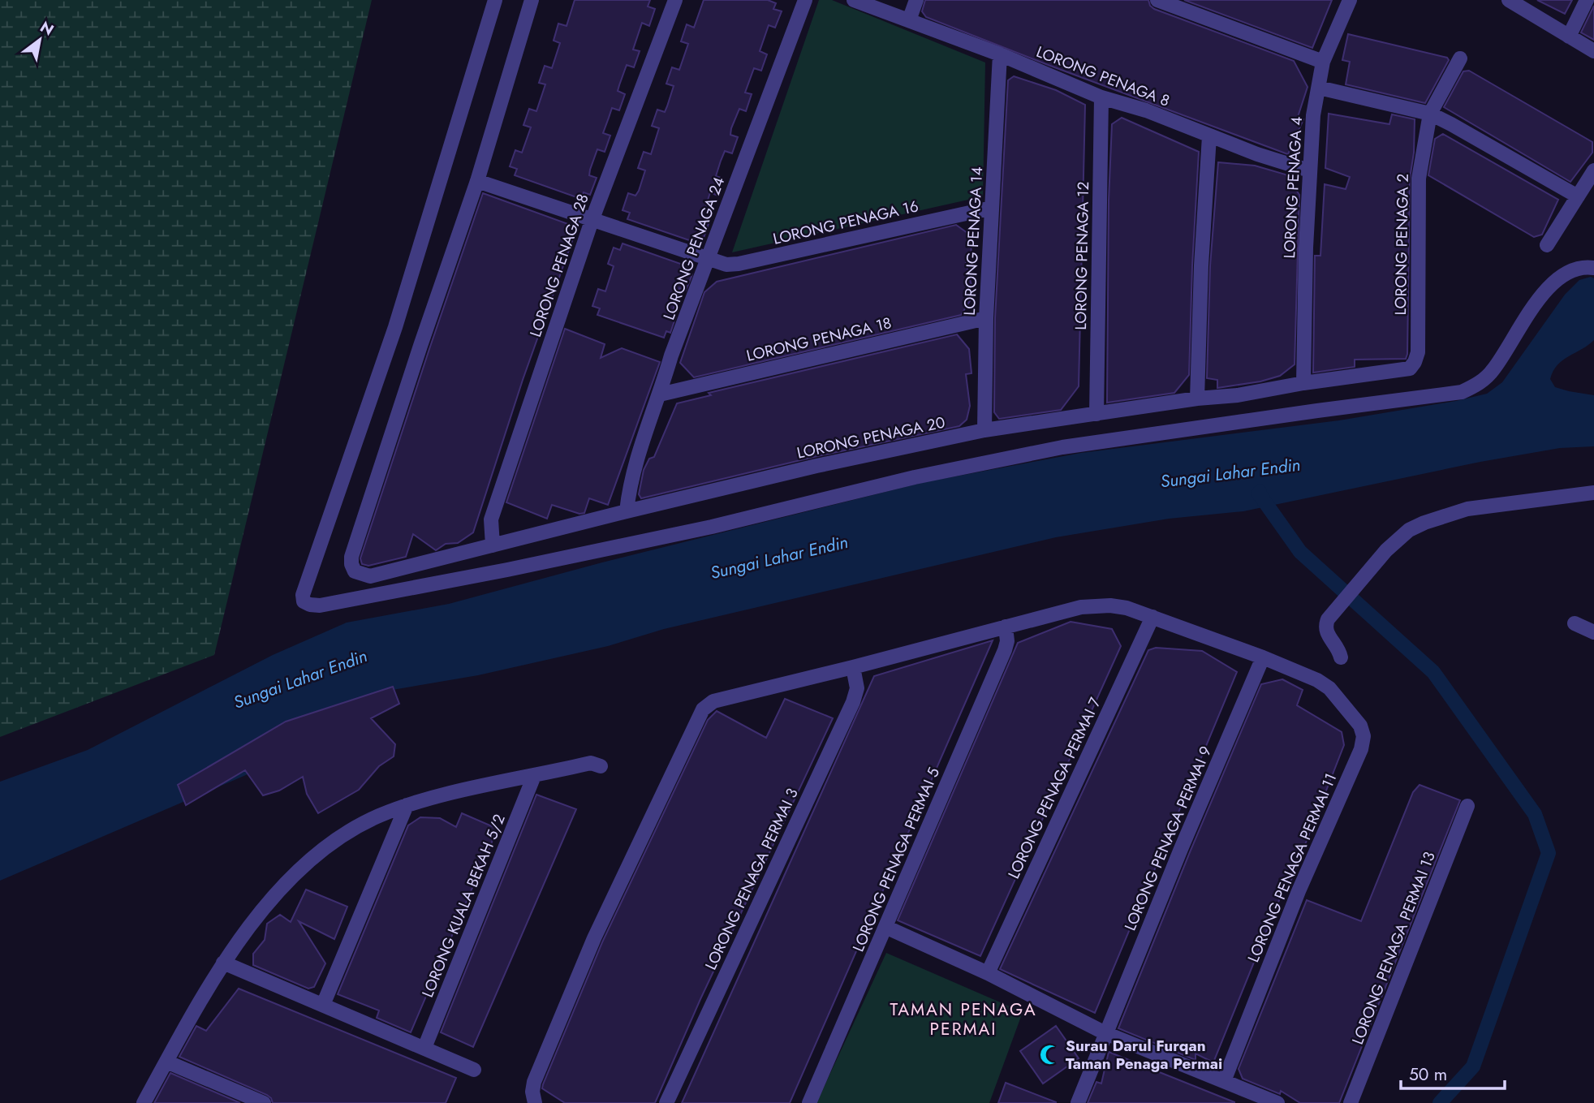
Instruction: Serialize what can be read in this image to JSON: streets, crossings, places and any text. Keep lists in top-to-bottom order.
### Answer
{
  "streets": {
    "street": [
      "LORONG PENAGA 8",
      "LORONG PENAGA 4",
      "LORONG PENAGA 16",
      "LORONG PENAGA 14",
      "LORONG PENAGA 2",
      "LORONG PENAGA 24",
      "LORONG PENAGA 12",
      "LORONG PENAGA 28",
      "LORONG PENAGA 18",
      "LORONG PENAGA 20",
      "LORONG PENAGA PERMAI 7",
      "LORONG PENAGA PERMAI 9",
      "LORONG PENAGA PERMAI 5",
      "LORONG PENAGA PERMAI 11",
      "LORONG PENAGA PERMAI 3",
      "LORONG KUALA BEKAH 5/2",
      "LORONG PENAGA PERMAI 13"
    ]
  },
  "crossings": [
    ["LORONG PENAGA 8", "LORONG PENAGA 4"],
    ["LORONG PENAGA 8", "LORONG PENAGA 14"],
    ["LORONG PENAGA 8", "LORONG PENAGA 12"],
    ["LORONG PENAGA 4", "LORONG PENAGA 20"],
    ["LORONG PENAGA 16", "LORONG PENAGA 14"],
    ["LORONG PENAGA 16", "LORONG PENAGA 24"],
    ["LORONG PENAGA 16", "LORONG PENAGA 28"],
    ["LORONG PENAGA 16", "LORONG PENAGA 20"],
    ["LORONG PENAGA 14", "LORONG PENAGA 18"],
    ["LORONG PENAGA 14", "LORONG PENAGA 20"],
    ["LORONG PENAGA 2", "LORONG PENAGA 20"],
    ["LORONG PENAGA 24", "LORONG PENAGA 18"],
    ["LORONG PENAGA 24", "LORONG PENAGA 20"],
    ["LORONG PENAGA 12", "LORONG PENAGA 20"],
    ["LORONG PENAGA 28", "LORONG PENAGA 20"],
    ["LORONG PENAGA PERMAI 9", "LORONG PENAGA PERMAI 11"]
  ],
  "districts": ["TAMAN PENAGA PERMAI"],
  "water": ["Sungai Lahar Endin"],
  "places": {
    "mosque": ["Surau Darul Furqan Taman Penaga Permai"]
  },
  "scale_bar": "50 m",
  "north": "top right"
}
